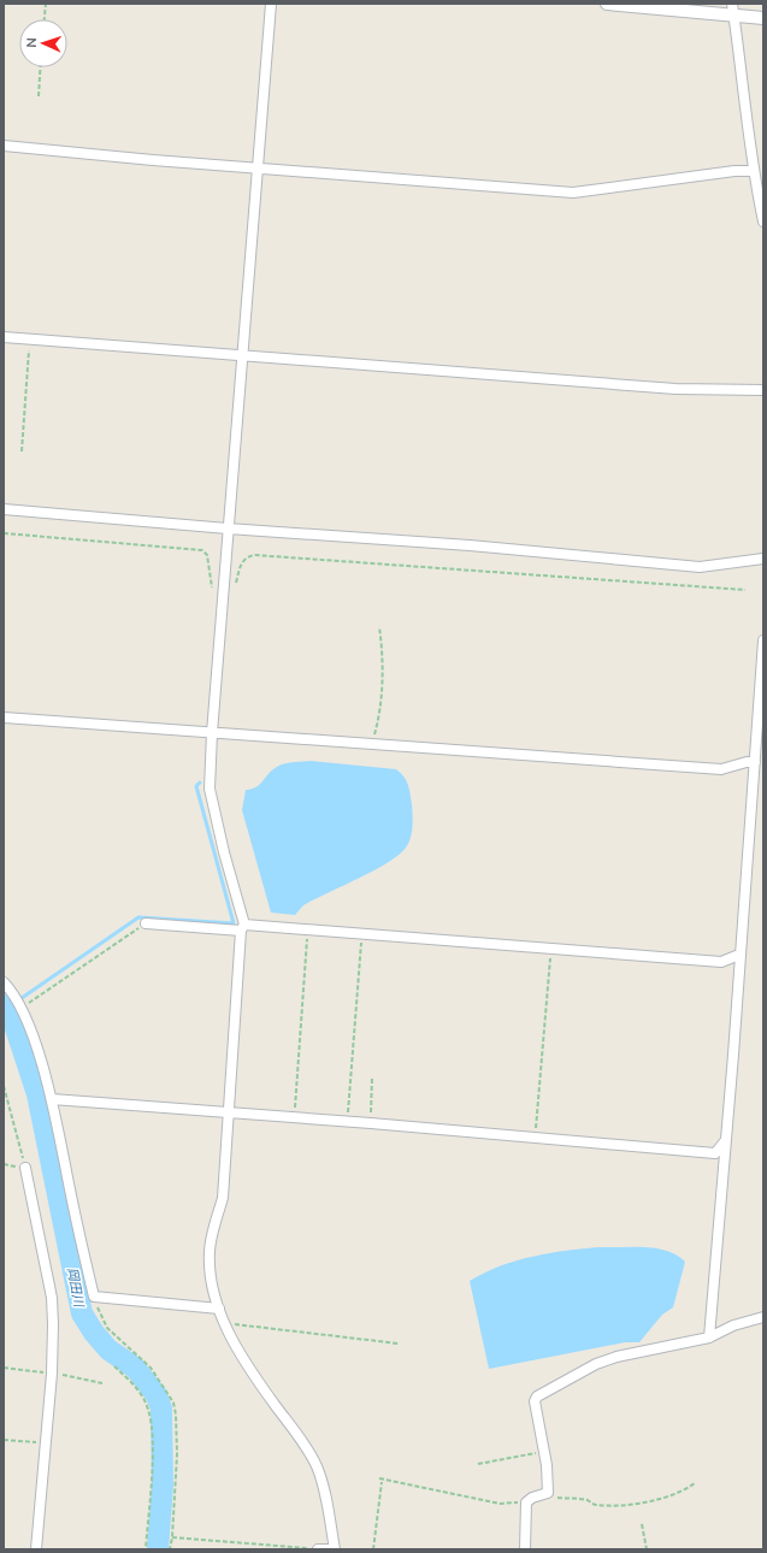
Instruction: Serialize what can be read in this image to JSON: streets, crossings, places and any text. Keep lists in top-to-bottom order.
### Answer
{
  "water": ["岡田川"],
  "north": "left"
}
